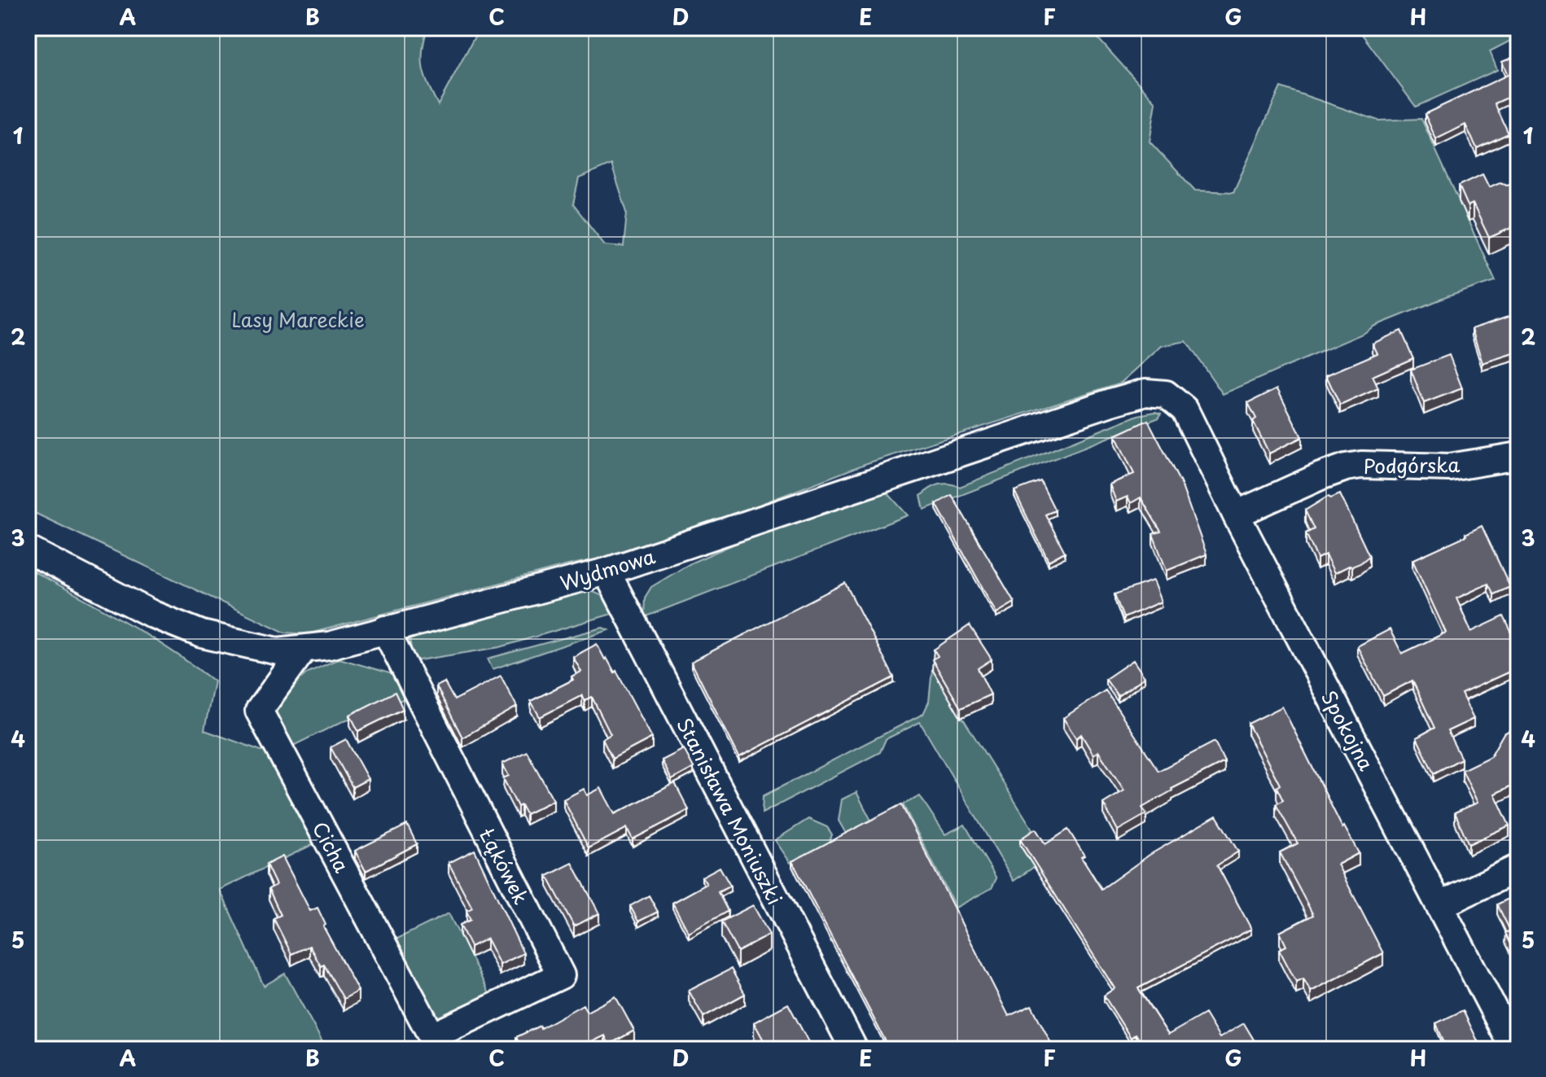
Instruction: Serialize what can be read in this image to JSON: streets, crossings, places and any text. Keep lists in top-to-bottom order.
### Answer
{
  "streets": {
    "street": [
      "Podgórska",
      "Wydmowa",
      "Spokojna",
      "Stanisława Moniuszki",
      "Cicha",
      "Łąkówek"
    ]
  },
  "crossings": [
    ["Podgórska", "Spokojna"],
    ["Wydmowa", "Spokojna"],
    ["Wydmowa", "Stanisława Moniuszki"],
    ["Wydmowa", "Cicha"],
    ["Wydmowa", "Łąkówek"],
    ["Cicha", "Łąkówek"]
  ],
  "parks": ["Lasy Mareckie"],
  "grid": {
    "columns": [
      "A",
      "B",
      "C",
      "D",
      "E",
      "F",
      "G",
      "H"
    ],
    "rows": [
      "1",
      "2",
      "3",
      "4",
      "5"
    ]
  }
}
